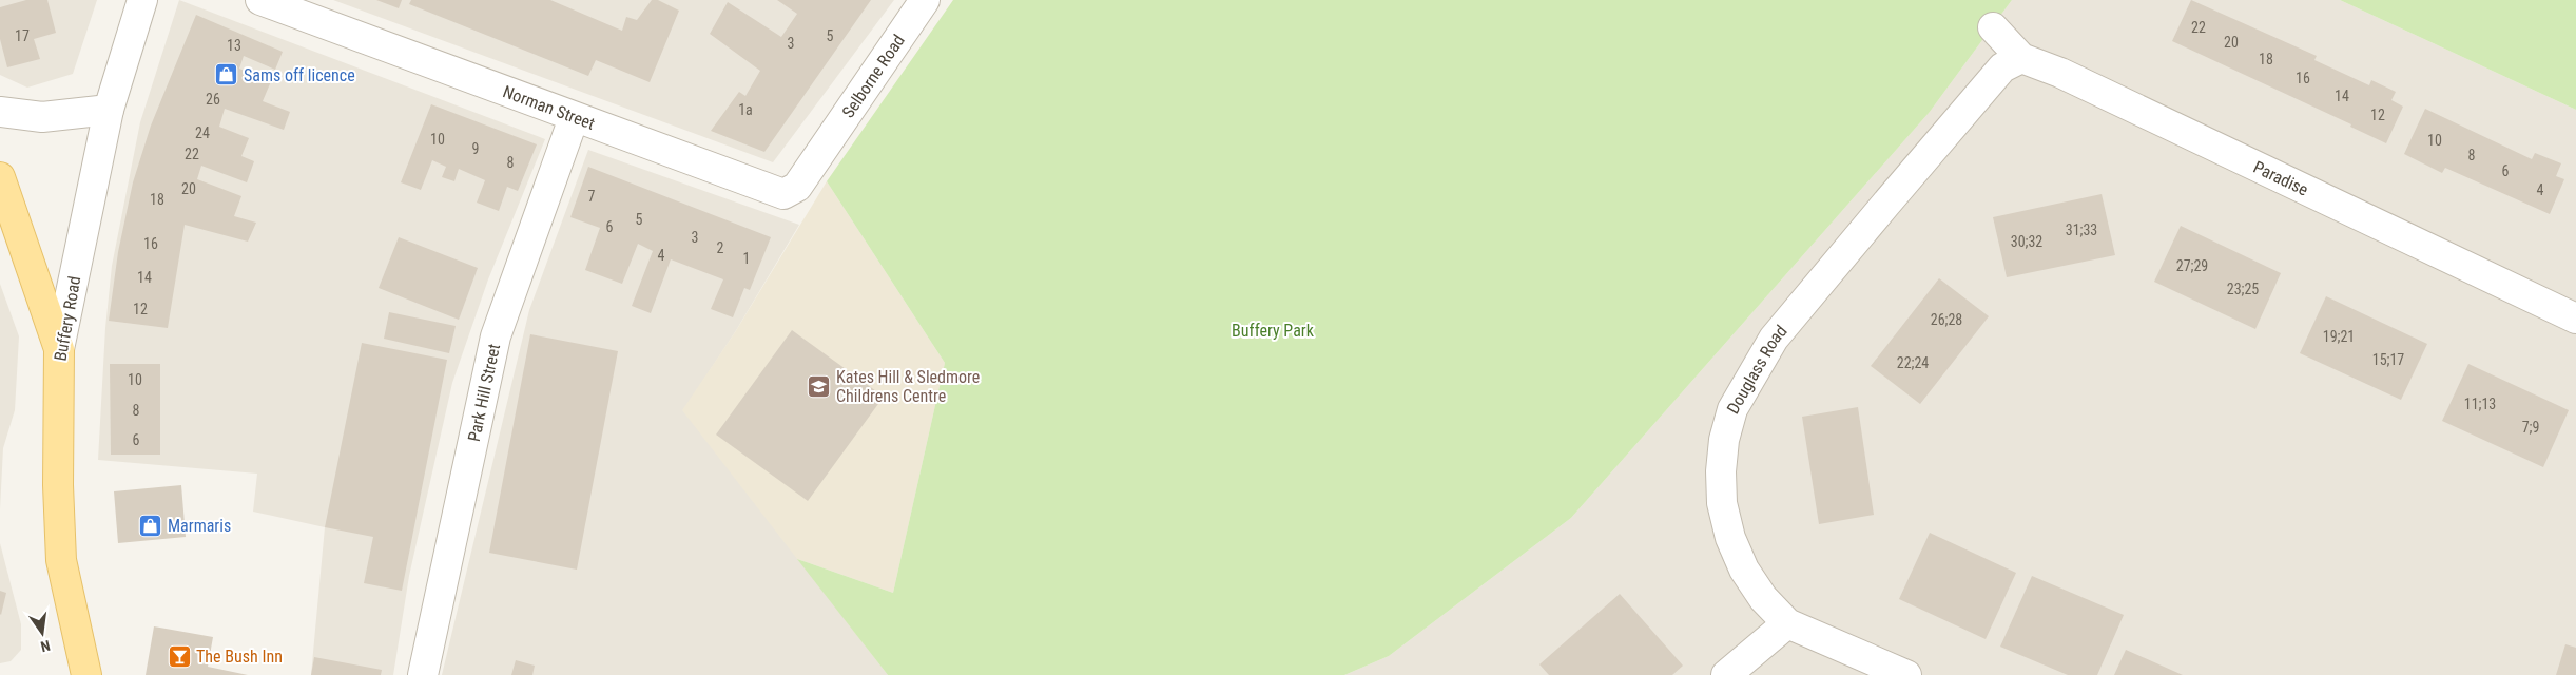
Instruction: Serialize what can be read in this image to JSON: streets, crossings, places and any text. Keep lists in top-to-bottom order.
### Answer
{
  "streets": {
    "main road": ["Buffery Road"],
    "street": [
      "Selborne Road",
      "Norman Street",
      "Paradise",
      "Douglass Road",
      "Park Hill Street"
    ]
  },
  "crossings": [
    ["Selborne Road", "Norman Street"],
    ["Norman Street", "Park Hill Street"],
    ["Paradise", "Douglass Road"]
  ],
  "parks": ["Buffery Park"],
  "places": {
    "shop": ["Sams off licence", "Marmaris"],
    "school or university": ["Kates Hill & Sledmore Childrens Centre"],
    "bar": ["The Bush Inn"]
  },
  "house_numbers": [
    "22",
    "17",
    "5",
    "20",
    "3",
    "13",
    "18",
    "16",
    "14",
    "26",
    "1a",
    "12",
    "24",
    "10",
    "10",
    "9",
    "22",
    "8",
    "8",
    "6",
    "20",
    "4",
    "7",
    "18",
    "5",
    "6",
    "31;33",
    "3",
    "30;32",
    "16",
    "2",
    "4",
    "1",
    "27;29",
    "14",
    "23;25",
    "12",
    "26;28",
    "19;21",
    "15;17",
    "22;24",
    "10",
    "11;13",
    "8",
    "7;9",
    "6"
  ],
  "north": "bottom"
}
